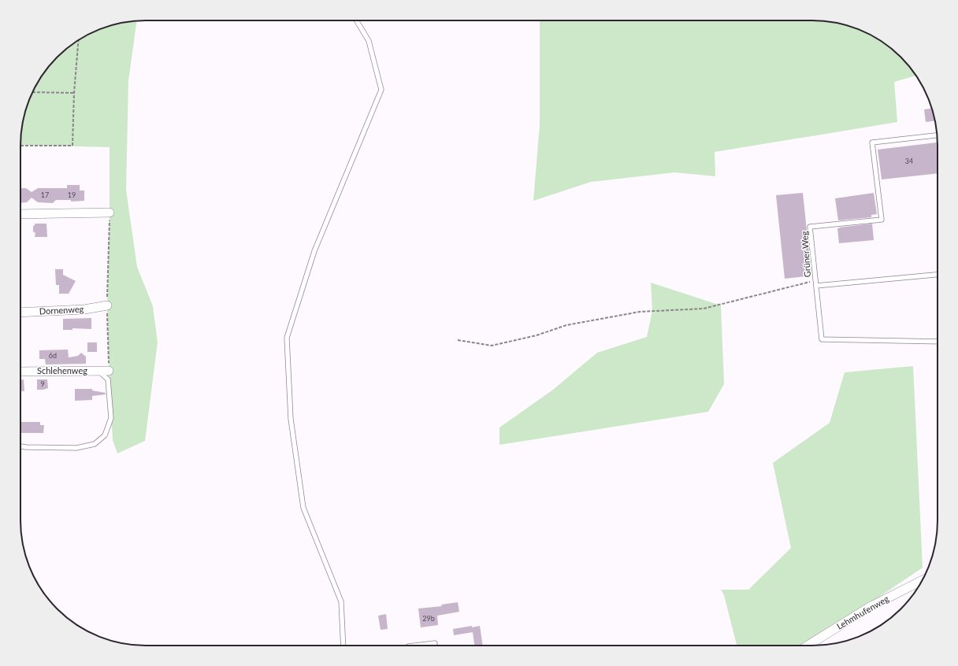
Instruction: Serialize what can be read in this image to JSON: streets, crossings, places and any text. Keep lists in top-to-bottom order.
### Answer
{
  "streets": {
    "street": ["Dornenweg", "Schlehenweg", "Lehmhufenweg"],
    "lane": ["Grüner Weg"]
  },
  "house_numbers": [
    "34",
    "17",
    "19",
    "6d",
    "9",
    "29b"
  ]
}
